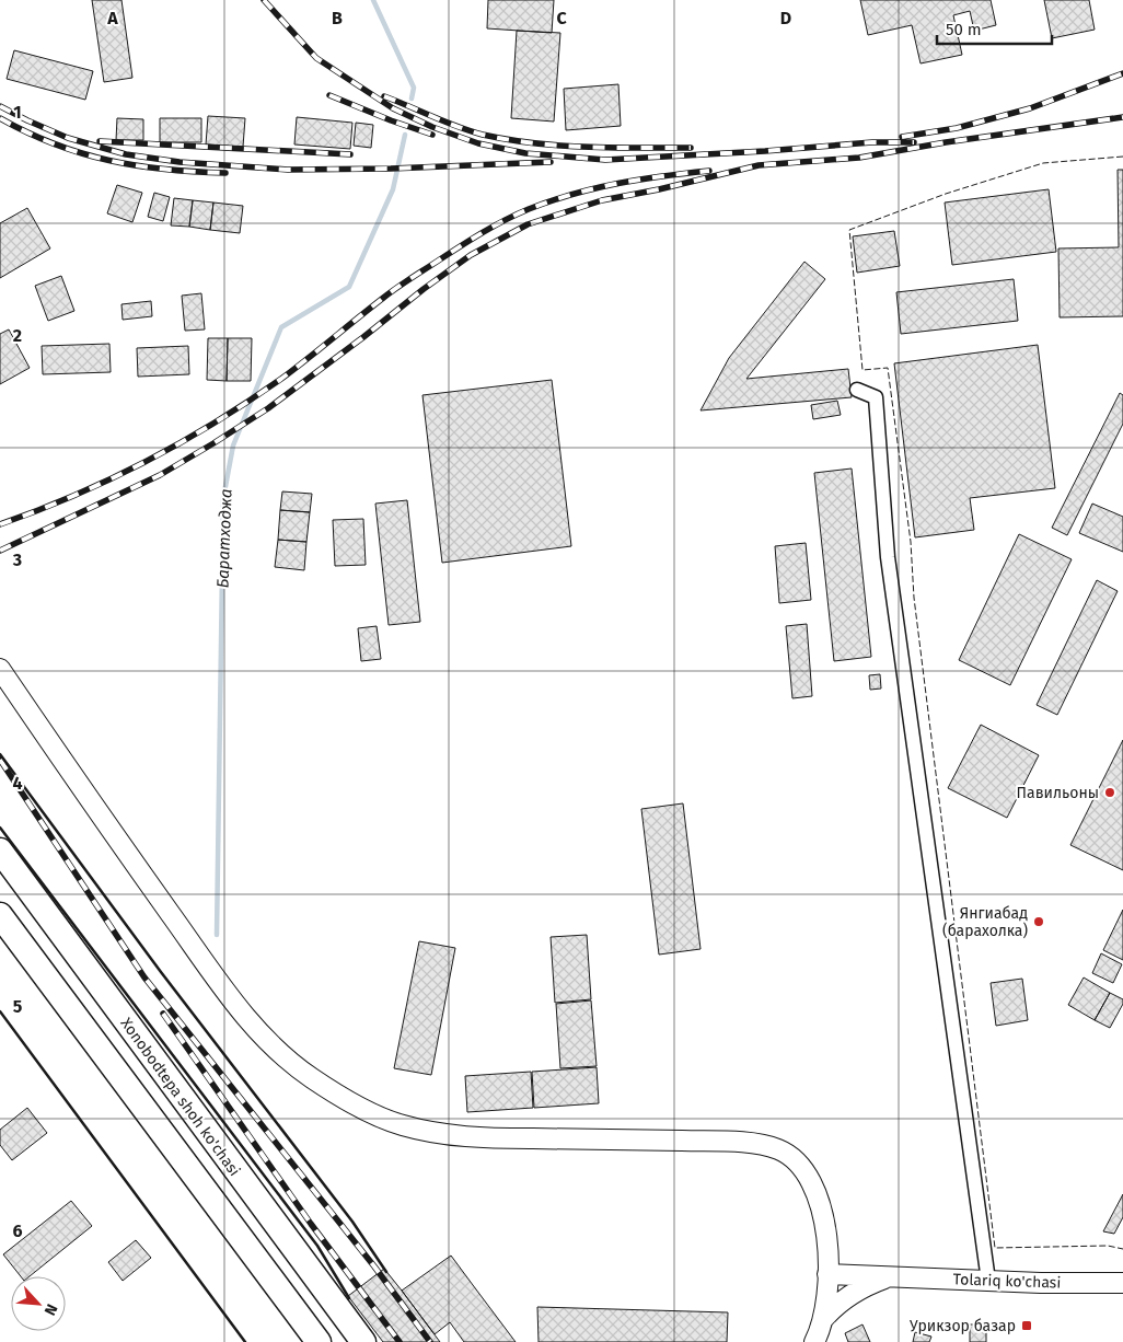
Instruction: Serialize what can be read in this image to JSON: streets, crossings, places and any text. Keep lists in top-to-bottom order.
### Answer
{
  "streets": {
    "highway": ["Xonobodtepa shoh ko'chasi"],
    "street": ["Tolariq ko'chasi"]
  },
  "water": ["Баратходжа"],
  "places": {
    "other": ["Павильоны", "Янгиабад (барахолка)"],
    "transit": ["Урикзор базар"]
  },
  "scale_bar": "50 m",
  "north": "bottom right",
  "grid": {
    "columns": [
      "A",
      "B",
      "C",
      "D"
    ],
    "rows": [
      "1",
      "2",
      "3",
      "4",
      "5",
      "6"
    ]
  }
}
